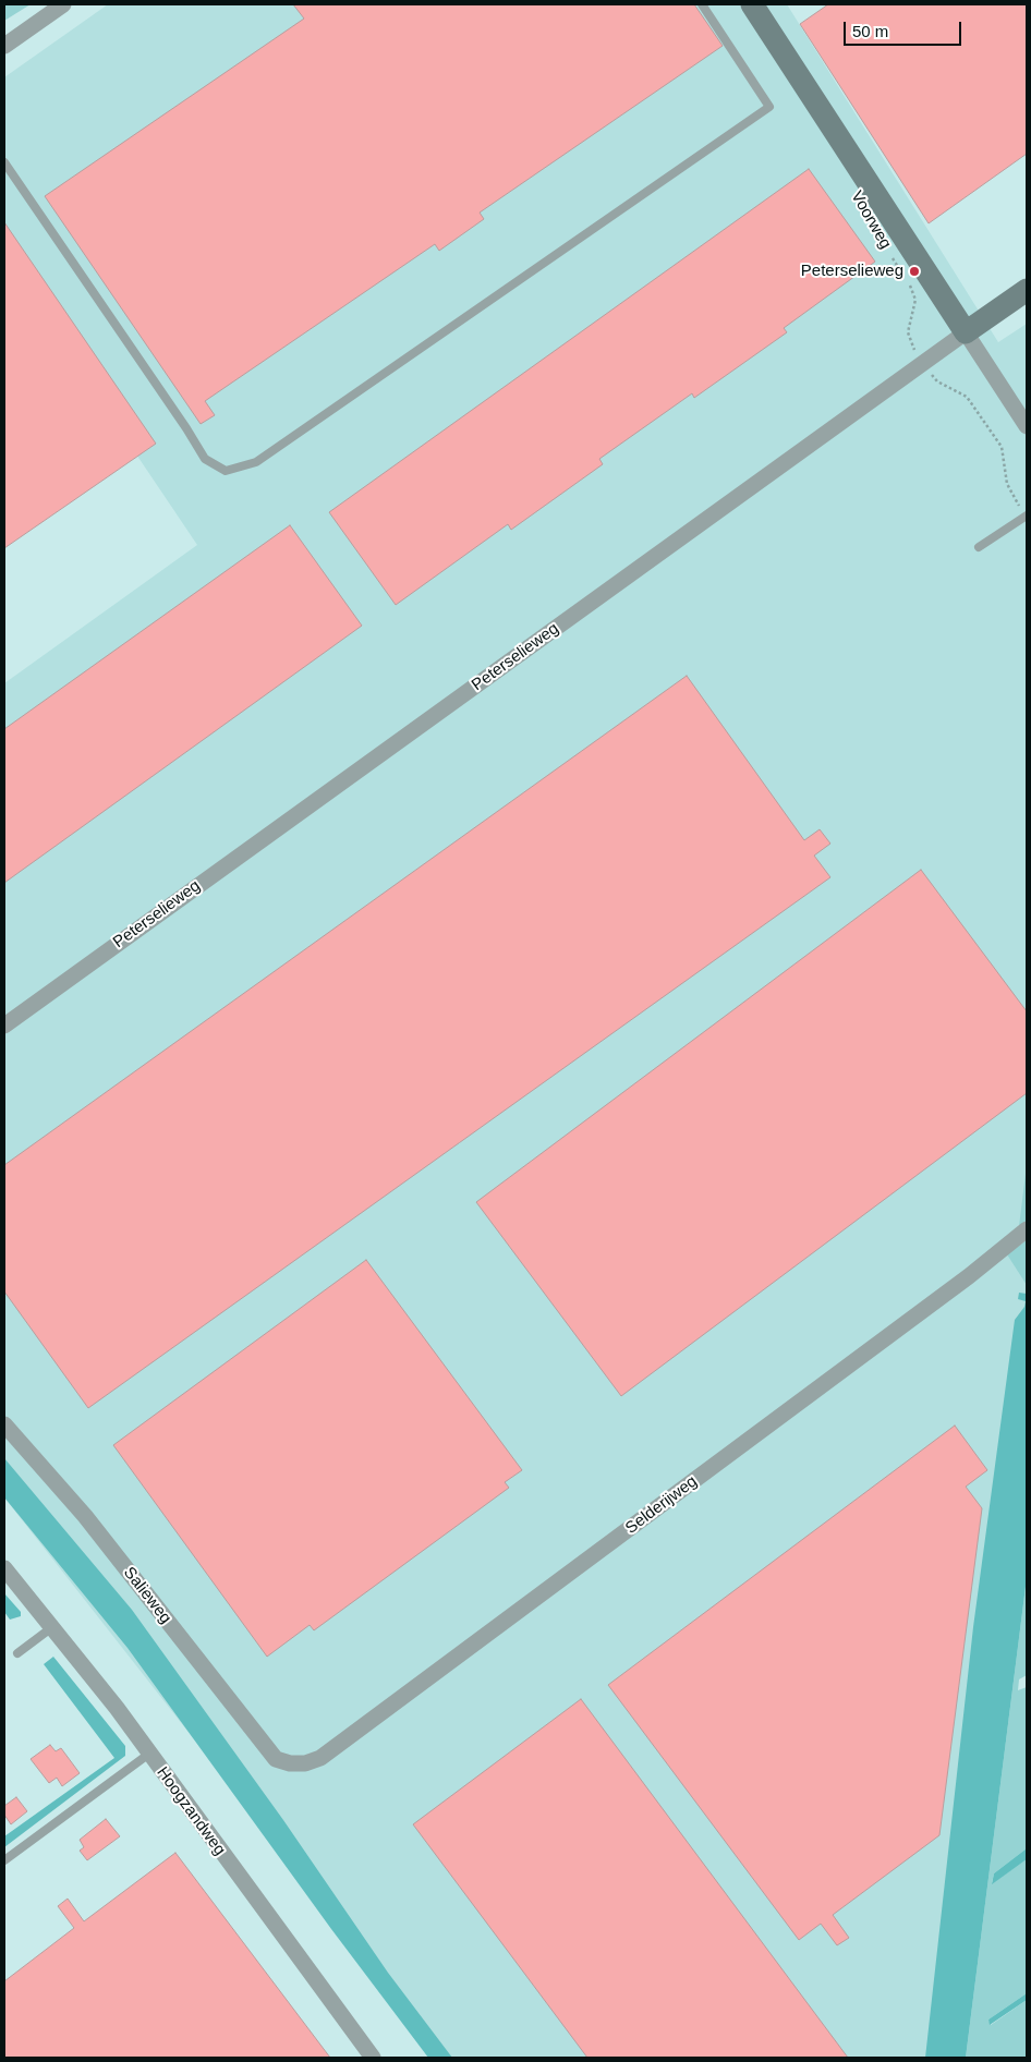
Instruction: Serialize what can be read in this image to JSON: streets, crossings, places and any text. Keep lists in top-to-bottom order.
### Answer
{
  "streets": {
    "street": [
      "Voorweg",
      "Peterselieweg",
      "Selderijweg",
      "Salieweg",
      "Hoogzandweg"
    ]
  },
  "crossings": [
    ["Voorweg", "Peterselieweg"],
    ["Selderijweg", "Salieweg"]
  ],
  "places": ["Peterselieweg"],
  "scale_bar": "50 m"
}
